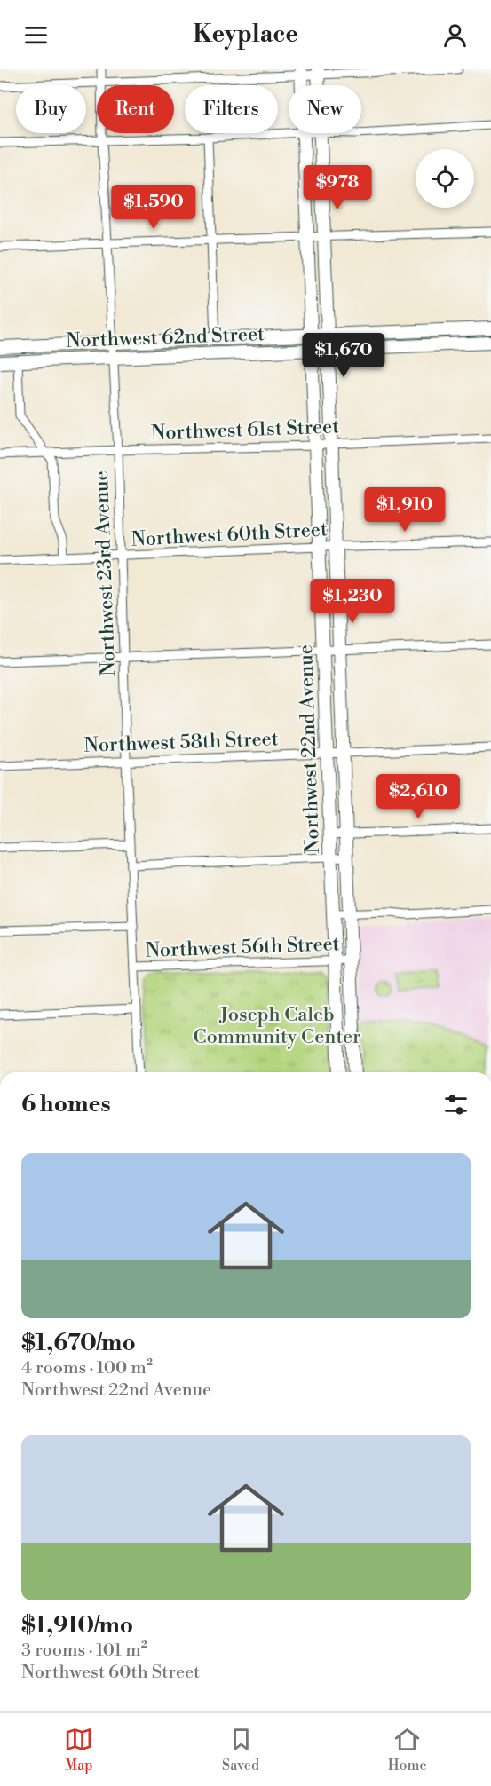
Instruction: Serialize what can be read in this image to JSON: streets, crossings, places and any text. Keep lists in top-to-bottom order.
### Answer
{
  "streets": {
    "main road": ["Northwest 62nd Street", "Northwest 22nd Avenue"],
    "street": [
      "Northwest 61st Street",
      "Northwest 60th Street",
      "Northwest 23rd Avenue",
      "Northwest 58th Street",
      "Northwest 56th Street"
    ]
  },
  "crossings": [
    ["Northwest 62nd Street", "Northwest 23rd Avenue"],
    ["Northwest 62nd Street", "Northwest 22nd Avenue"],
    ["Northwest 61st Street", "Northwest 23rd Avenue"],
    ["Northwest 61st Street", "Northwest 22nd Avenue"],
    ["Northwest 60th Street", "Northwest 23rd Avenue"],
    ["Northwest 60th Street", "Northwest 22nd Avenue"],
    ["Northwest 23rd Avenue", "Northwest 58th Street"],
    ["Northwest 23rd Avenue", "Northwest 56th Street"],
    ["Northwest 58th Street", "Northwest 22nd Avenue"],
    ["Northwest 22nd Avenue", "Northwest 56th Street"]
  ],
  "parks": ["Joseph Caleb Community Center"],
  "page": {
    "header": "Keyplace",
    "chip": [
      "Buy",
      "Rent",
      "Filters",
      "New"
    ],
    "price": [
      "$978",
      "$1,590",
      "$1,670",
      "$1,910",
      "$1,230",
      "$2,610"
    ],
    "heading": "6 homes",
    "list": [
      {
        "name": "$1,670/mo",
        "note": "4 rooms · 100 m² · Northwest 22nd Avenue"
      },
      {
        "name": "$1,910/mo",
        "note": "3 rooms · 101 m² · Northwest 60th Street"
      }
    ],
    "tabs": ["Map", "Saved", "Home"]
  }
}
